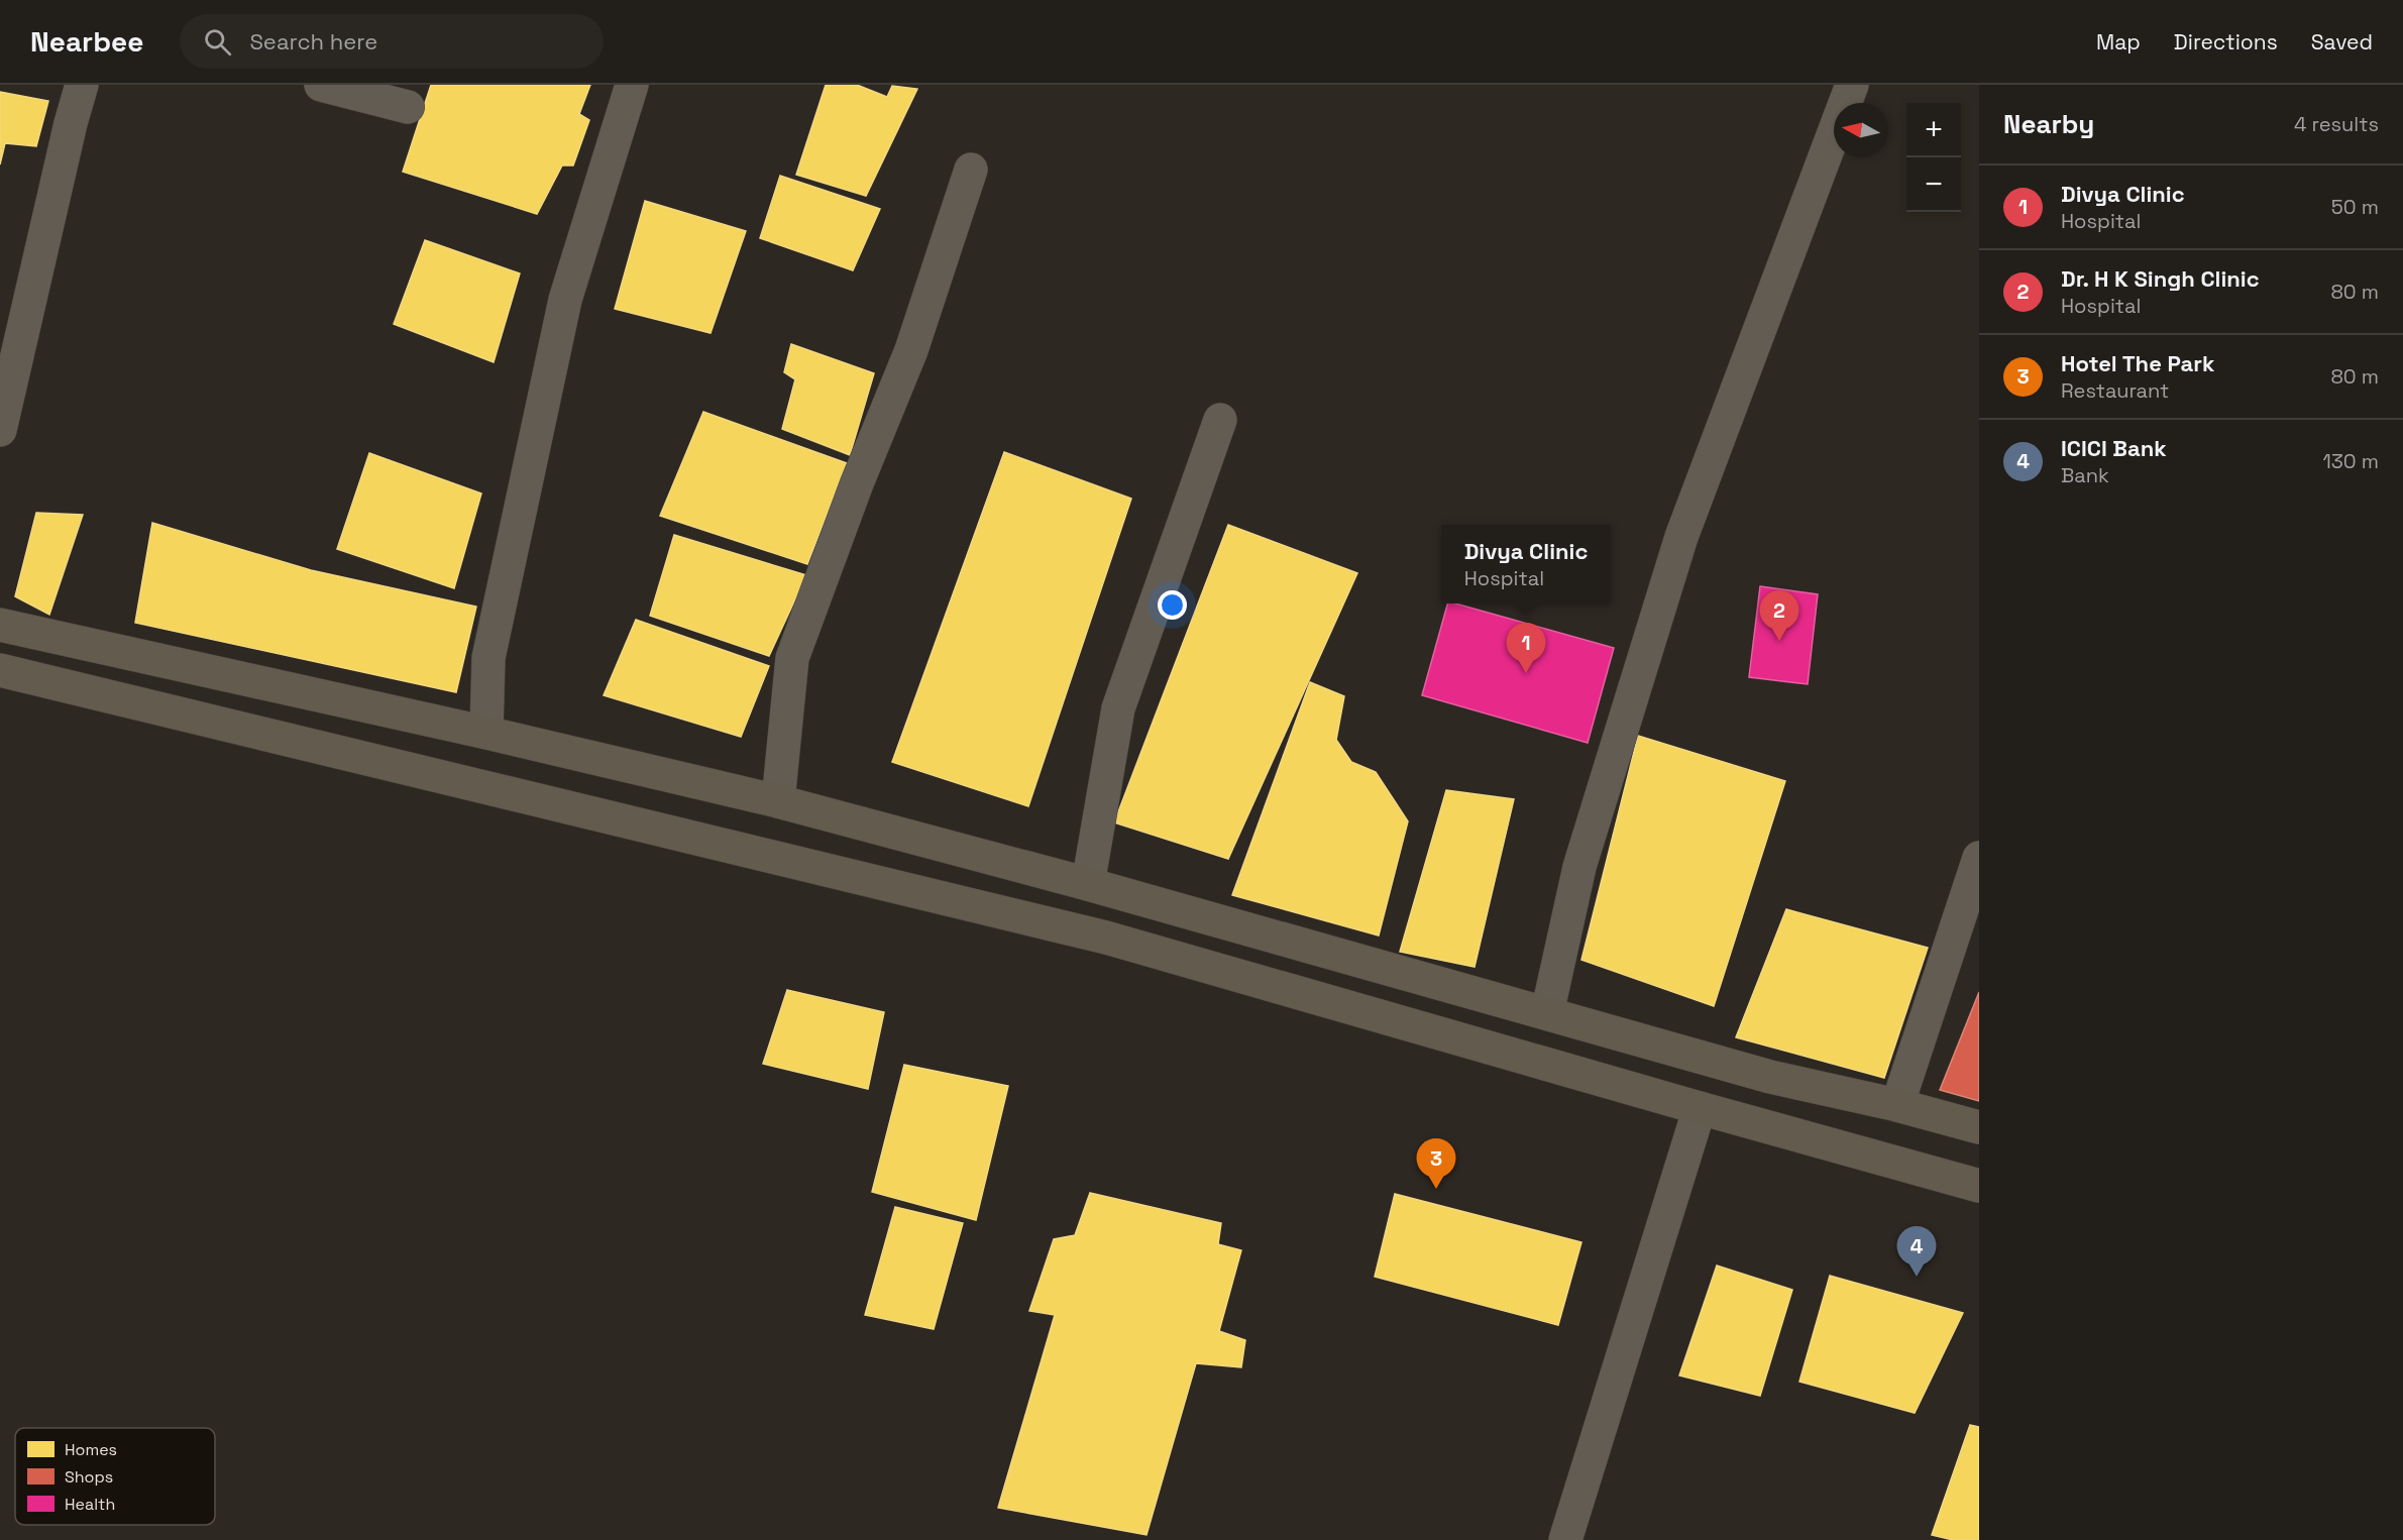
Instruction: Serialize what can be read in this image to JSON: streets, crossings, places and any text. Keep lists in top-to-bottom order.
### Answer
{
  "legend": ["Homes", "Shops", "Health"],
  "north": "left",
  "page": {
    "header": "Nearbee",
    "search": "Search here",
    "nav": ["Map", "Directions", "Saved"],
    "heading": ["Nearby", "4 results"],
    "map_buttons": ["+", "−"],
    "list": [
      {
        "mark": "1",
        "name": "Divya Clinic",
        "note": "Hospital",
        "value": "50 m"
      },
      {
        "mark": "2",
        "name": "Dr. H K Singh Clinic",
        "note": "Hospital",
        "value": "80 m"
      },
      {
        "mark": "3",
        "name": "Hotel The Park",
        "note": "Restaurant",
        "value": "80 m"
      },
      {
        "mark": "4",
        "name": "ICICI Bank",
        "note": "Bank",
        "value": "130 m"
      }
    ],
    "popup": ["Divya Clinic", "Hospital"],
    "pins": [
      "2",
      "1",
      "3",
      "4"
    ]
  }
}
